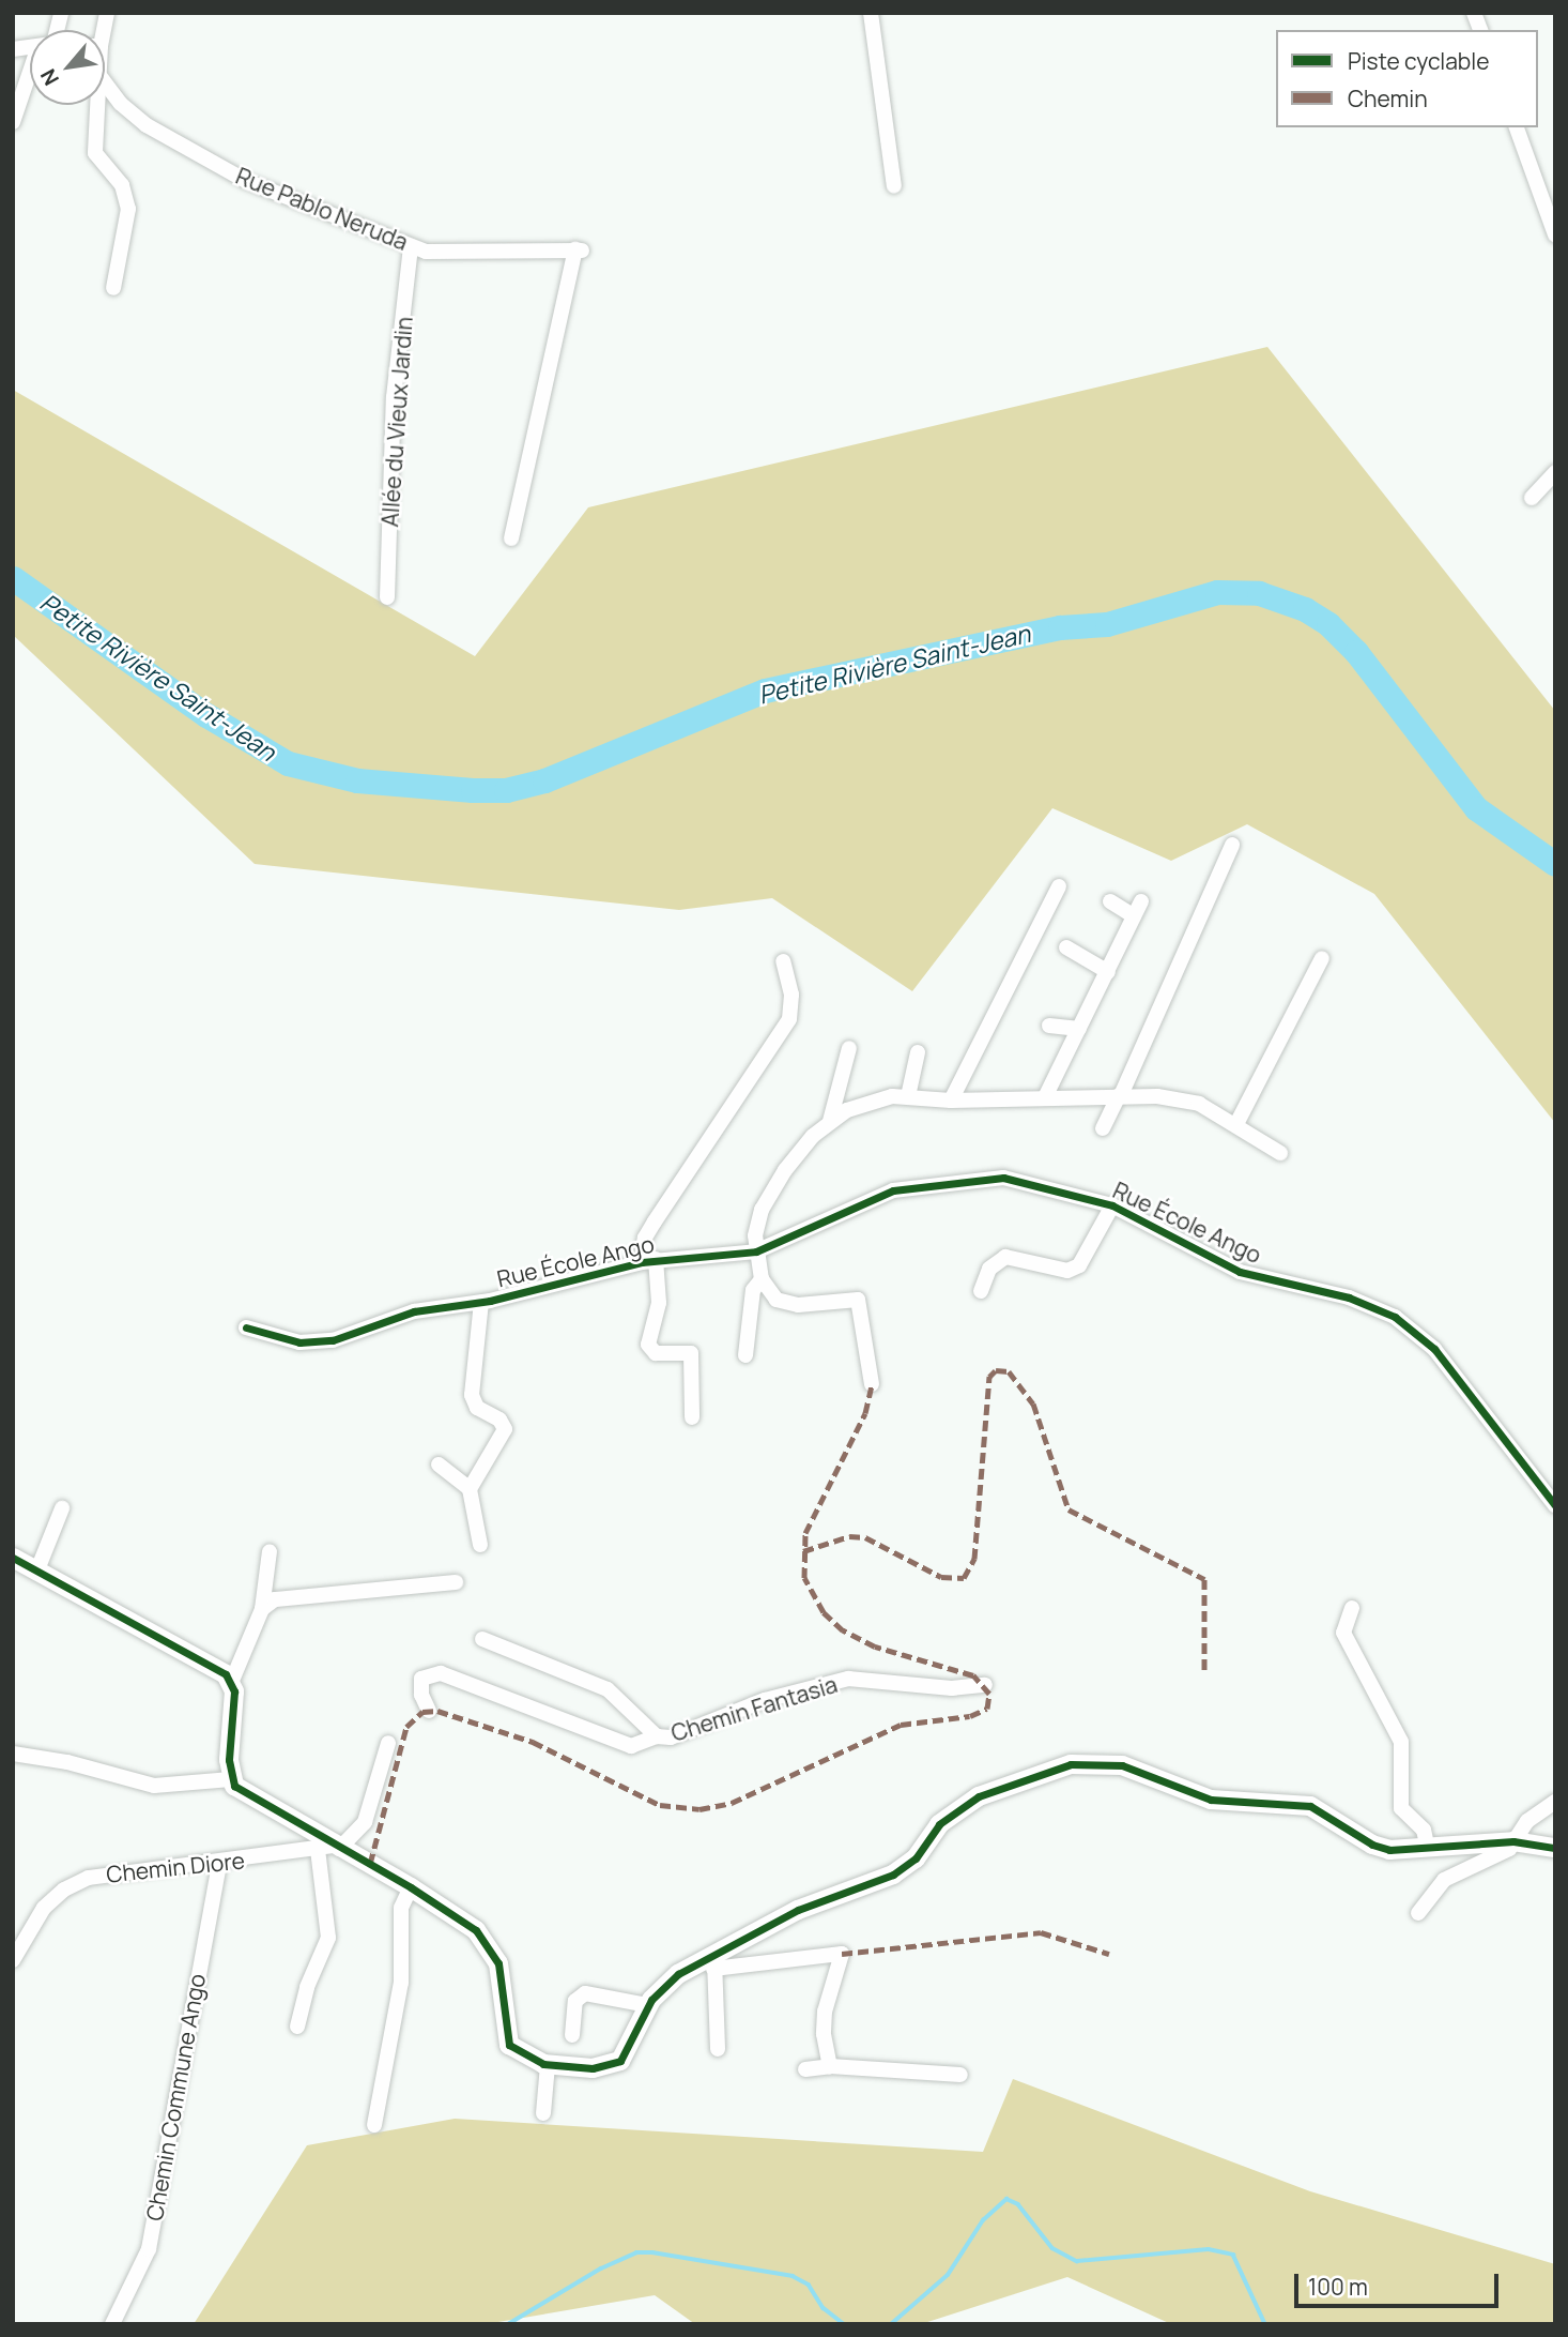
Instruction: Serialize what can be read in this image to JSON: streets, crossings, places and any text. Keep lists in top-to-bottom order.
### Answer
{
  "streets": {
    "street": [
      "Rue Pablo Neruda",
      "Allée du Vieux Jardin",
      "Rue École Ango",
      "Chemin Fantasia",
      "Chemin Diore",
      "Chemin Commune Ango"
    ]
  },
  "crossings": [
    ["Rue Pablo Neruda", "Allée du Vieux Jardin"],
    ["Chemin Diore", "Chemin Commune Ango"]
  ],
  "water": ["Petite Rivière Saint-Jean"],
  "legend": ["Piste cyclable", "Chemin"],
  "scale_bar": "100 m",
  "north": "bottom left"
}
